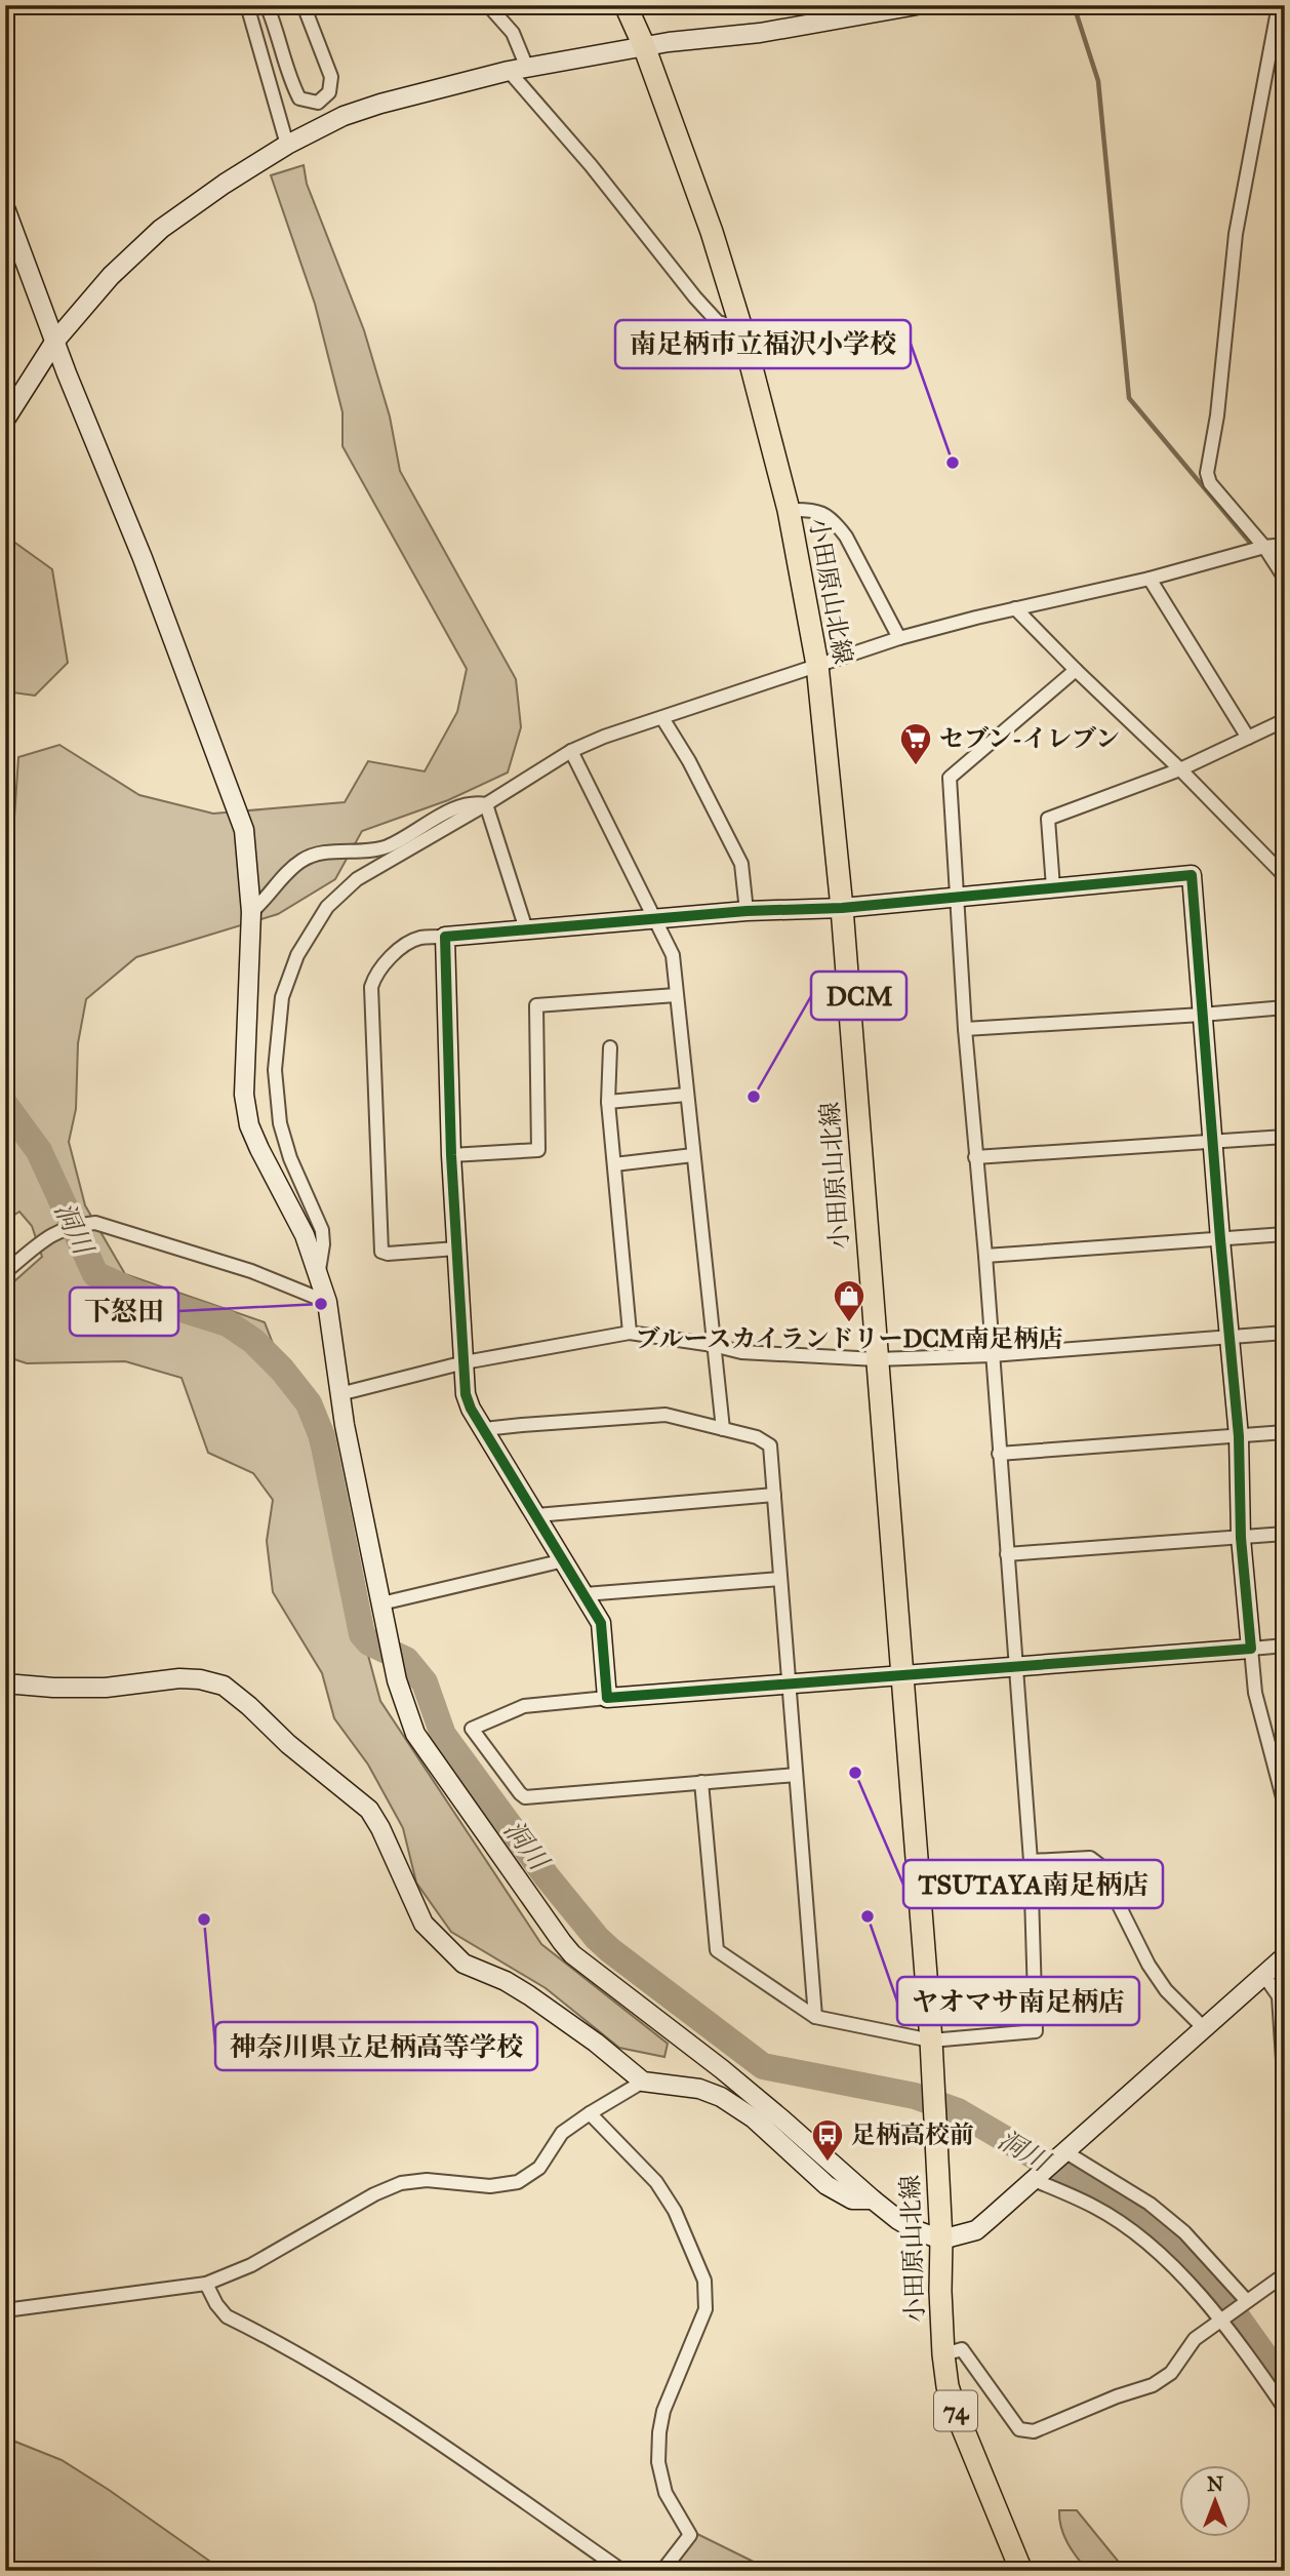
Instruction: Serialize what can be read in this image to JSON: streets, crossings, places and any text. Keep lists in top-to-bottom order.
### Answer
{
  "streets": {
    "main road": ["小田原山北線", "74"]
  },
  "water": ["洞川"],
  "places": {
    "other": [
      "南足柄市立福沢小学校",
      "DCM",
      "下怒田",
      "TSUTAYA南足柄店",
      "ヤオマサ南足柄店",
      "神奈川県立足柄高等学校"
    ],
    "supermarket": ["セブン-イレブン"],
    "shop": ["ブルースカイランドリーDCM南足柄店"],
    "bus stop": ["足柄高校前"]
  },
  "north": "top"
}
